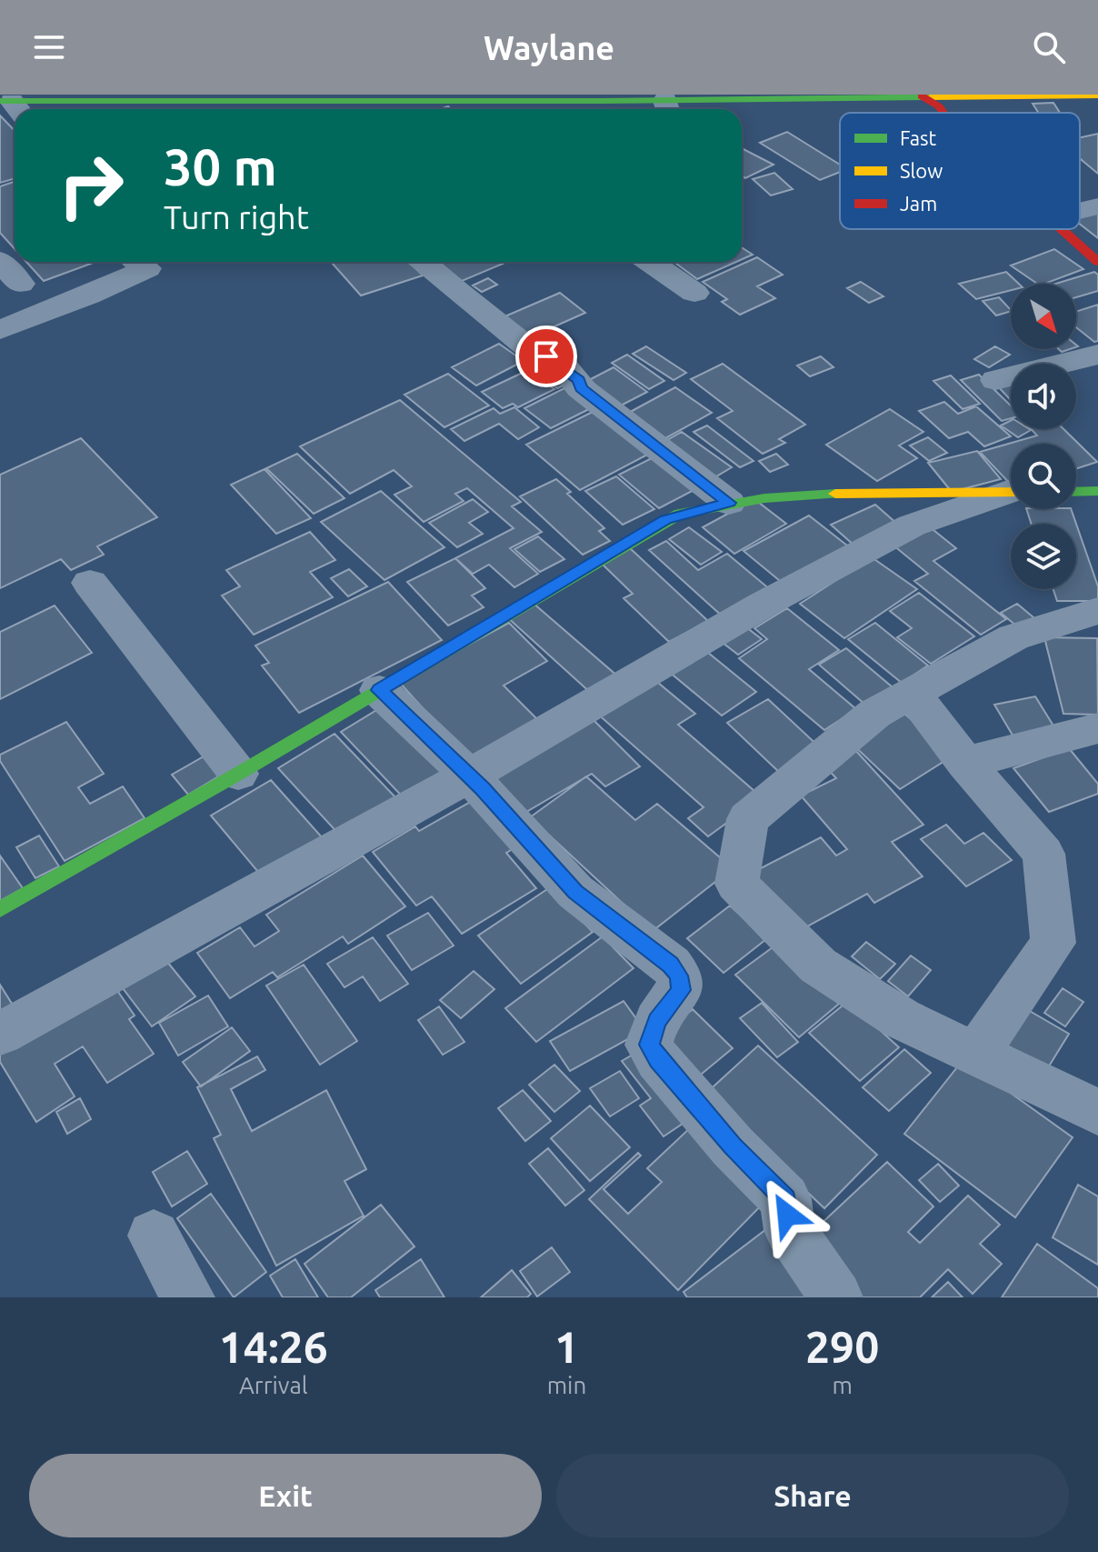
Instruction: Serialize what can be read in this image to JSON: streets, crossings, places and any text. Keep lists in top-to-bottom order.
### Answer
{
  "legend": ["Fast", "Slow", "Jam"],
  "north": "bottom right",
  "page": {
    "header": "Waylane",
    "turn": ["30 m", "Turn right"],
    "eta": [
      "14:26",
      "Arrival",
      "1",
      "min",
      "290",
      "m"
    ],
    "buttons": ["Exit", "Share"]
  }
}
